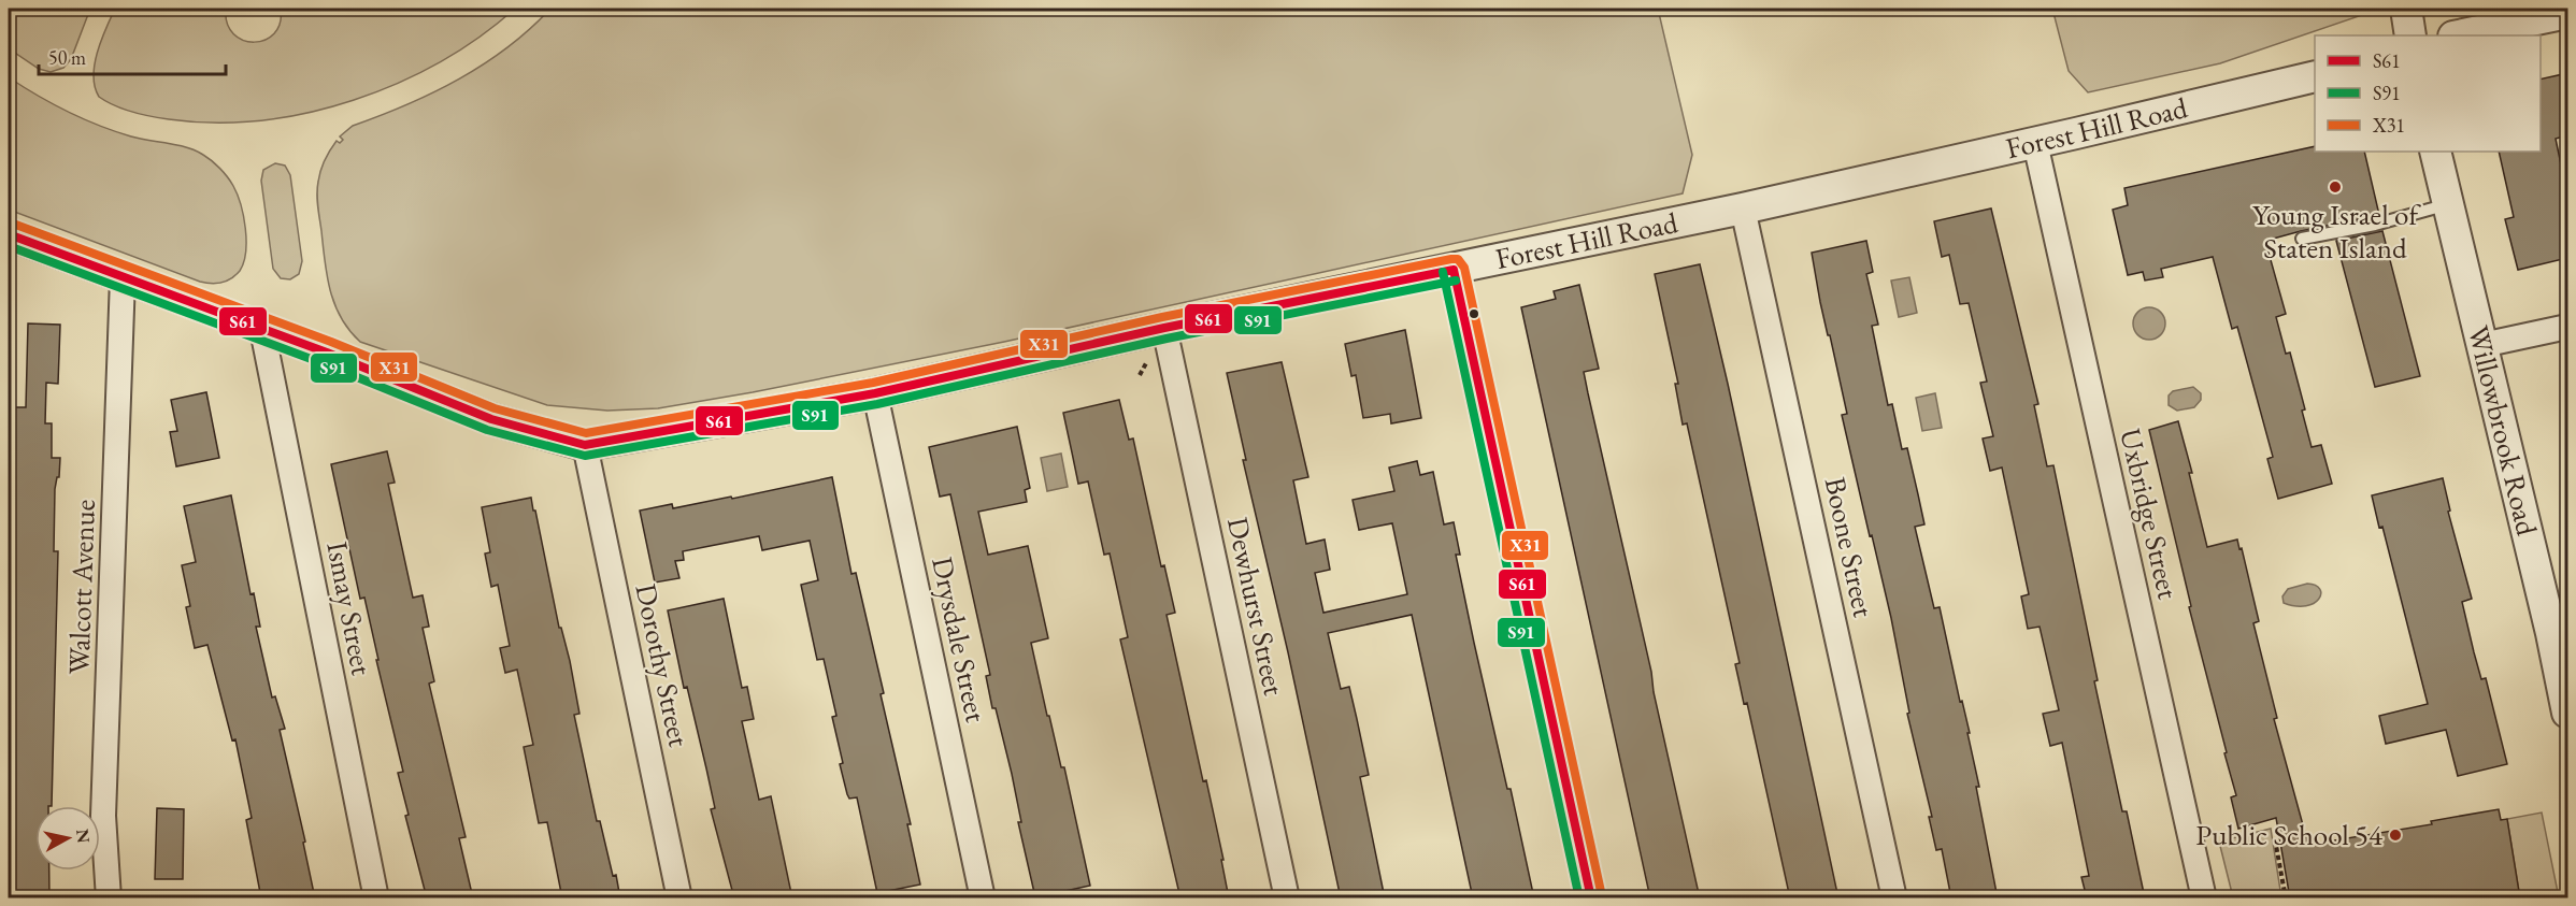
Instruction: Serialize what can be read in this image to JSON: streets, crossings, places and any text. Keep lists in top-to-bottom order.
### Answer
{
  "streets": {
    "street": [
      "Forest Hill Road",
      "Willowbrook Road",
      "Uxbridge Street",
      "Boone Street",
      "Walcott Avenue",
      "Dewhurst Street",
      "Ismay Street",
      "Drysdale Street",
      "Dorothy Street"
    ]
  },
  "crossings": [
    ["Forest Hill Road", "Uxbridge Street"],
    ["Forest Hill Road", "Boone Street"],
    ["Forest Hill Road", "Walcott Avenue"],
    ["Forest Hill Road", "Dewhurst Street"],
    ["Forest Hill Road", "Ismay Street"],
    ["Forest Hill Road", "Drysdale Street"],
    ["Forest Hill Road", "Dorothy Street"]
  ],
  "places": ["Young Israel of Staten Island", "Public School 54"],
  "lines": ["transit line X31", "transit line S61", "transit line S91"],
  "legend": ["S61", "S91", "X31"],
  "scale_bar": "50 m",
  "north": "right"
}
